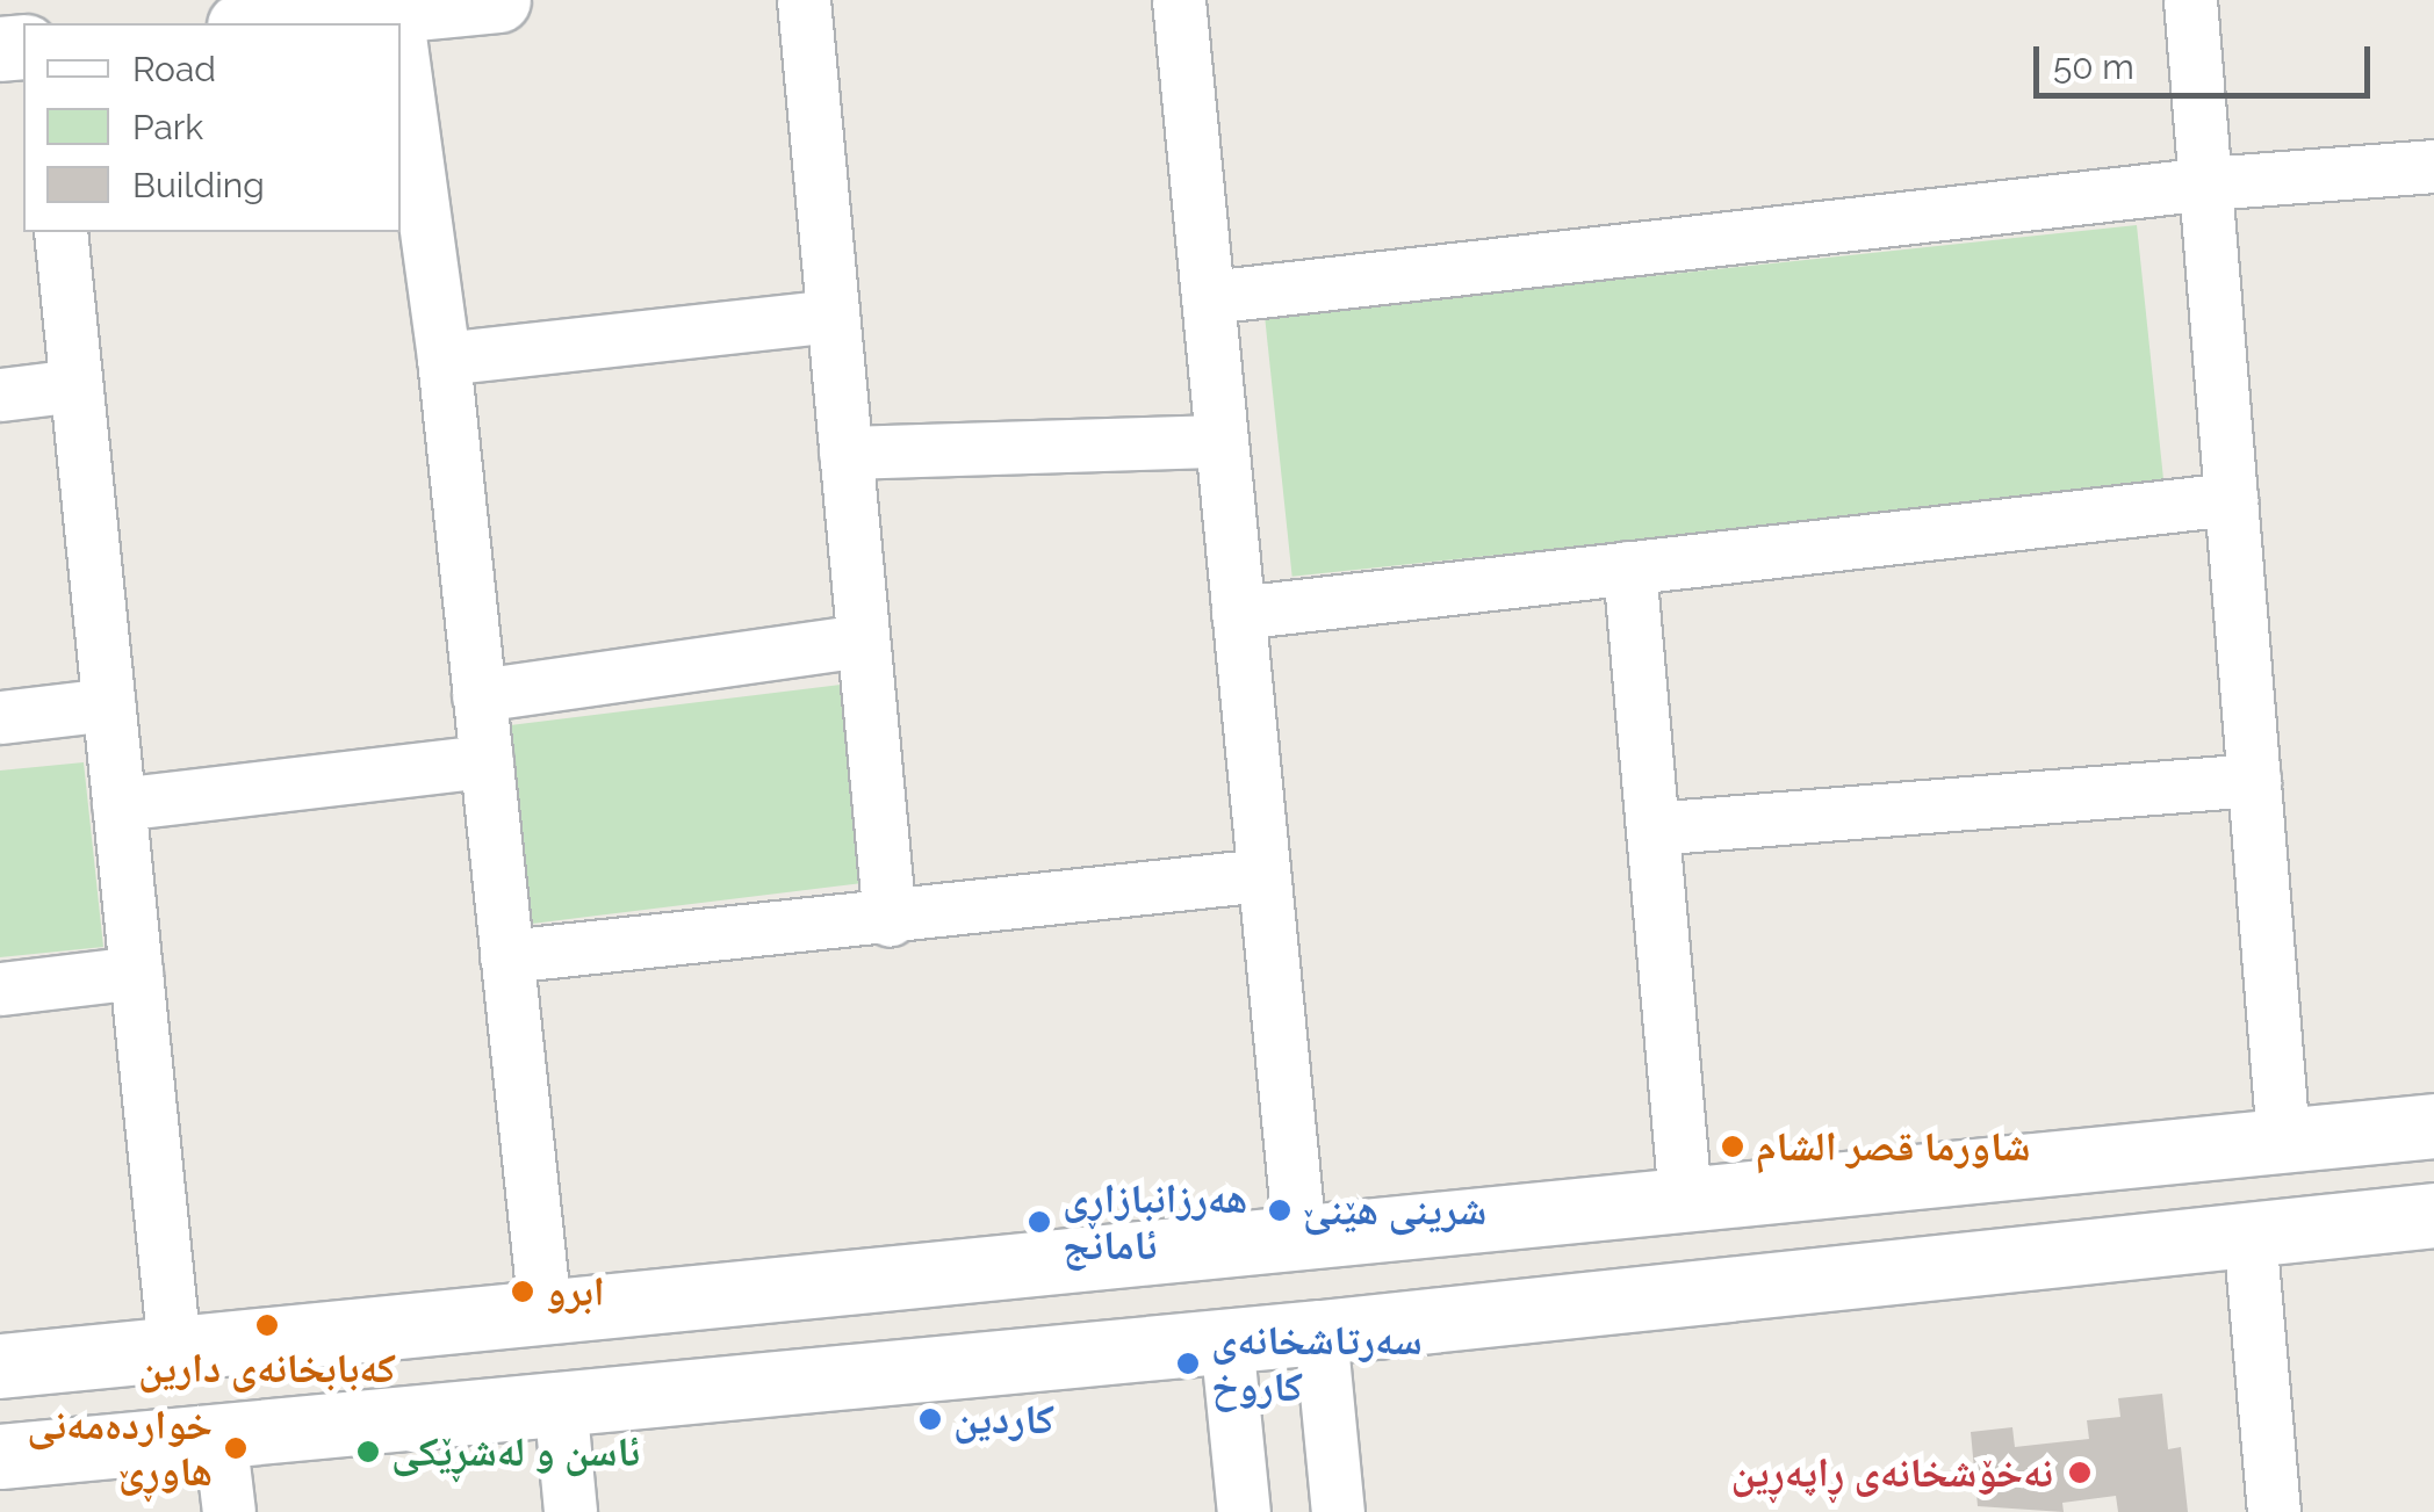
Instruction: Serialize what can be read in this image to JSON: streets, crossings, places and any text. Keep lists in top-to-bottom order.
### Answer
{
  "places": [
    "شاورما قصر الشام",
    "شرینی هێنێ",
    "هەرزانبازاڕی ئامانج",
    "ابرو",
    "کەبابخانەی دارین",
    "سەرتاشخانەی کاروخ",
    "كاردين",
    "خواردەمەنی هاوڕێ",
    "ئاسن و لەشڕێکی",
    "نەخۆشخانەی ڕاپەڕین"
  ],
  "legend": ["Road", "Park", "Building"],
  "scale_bar": "50 m"
}
